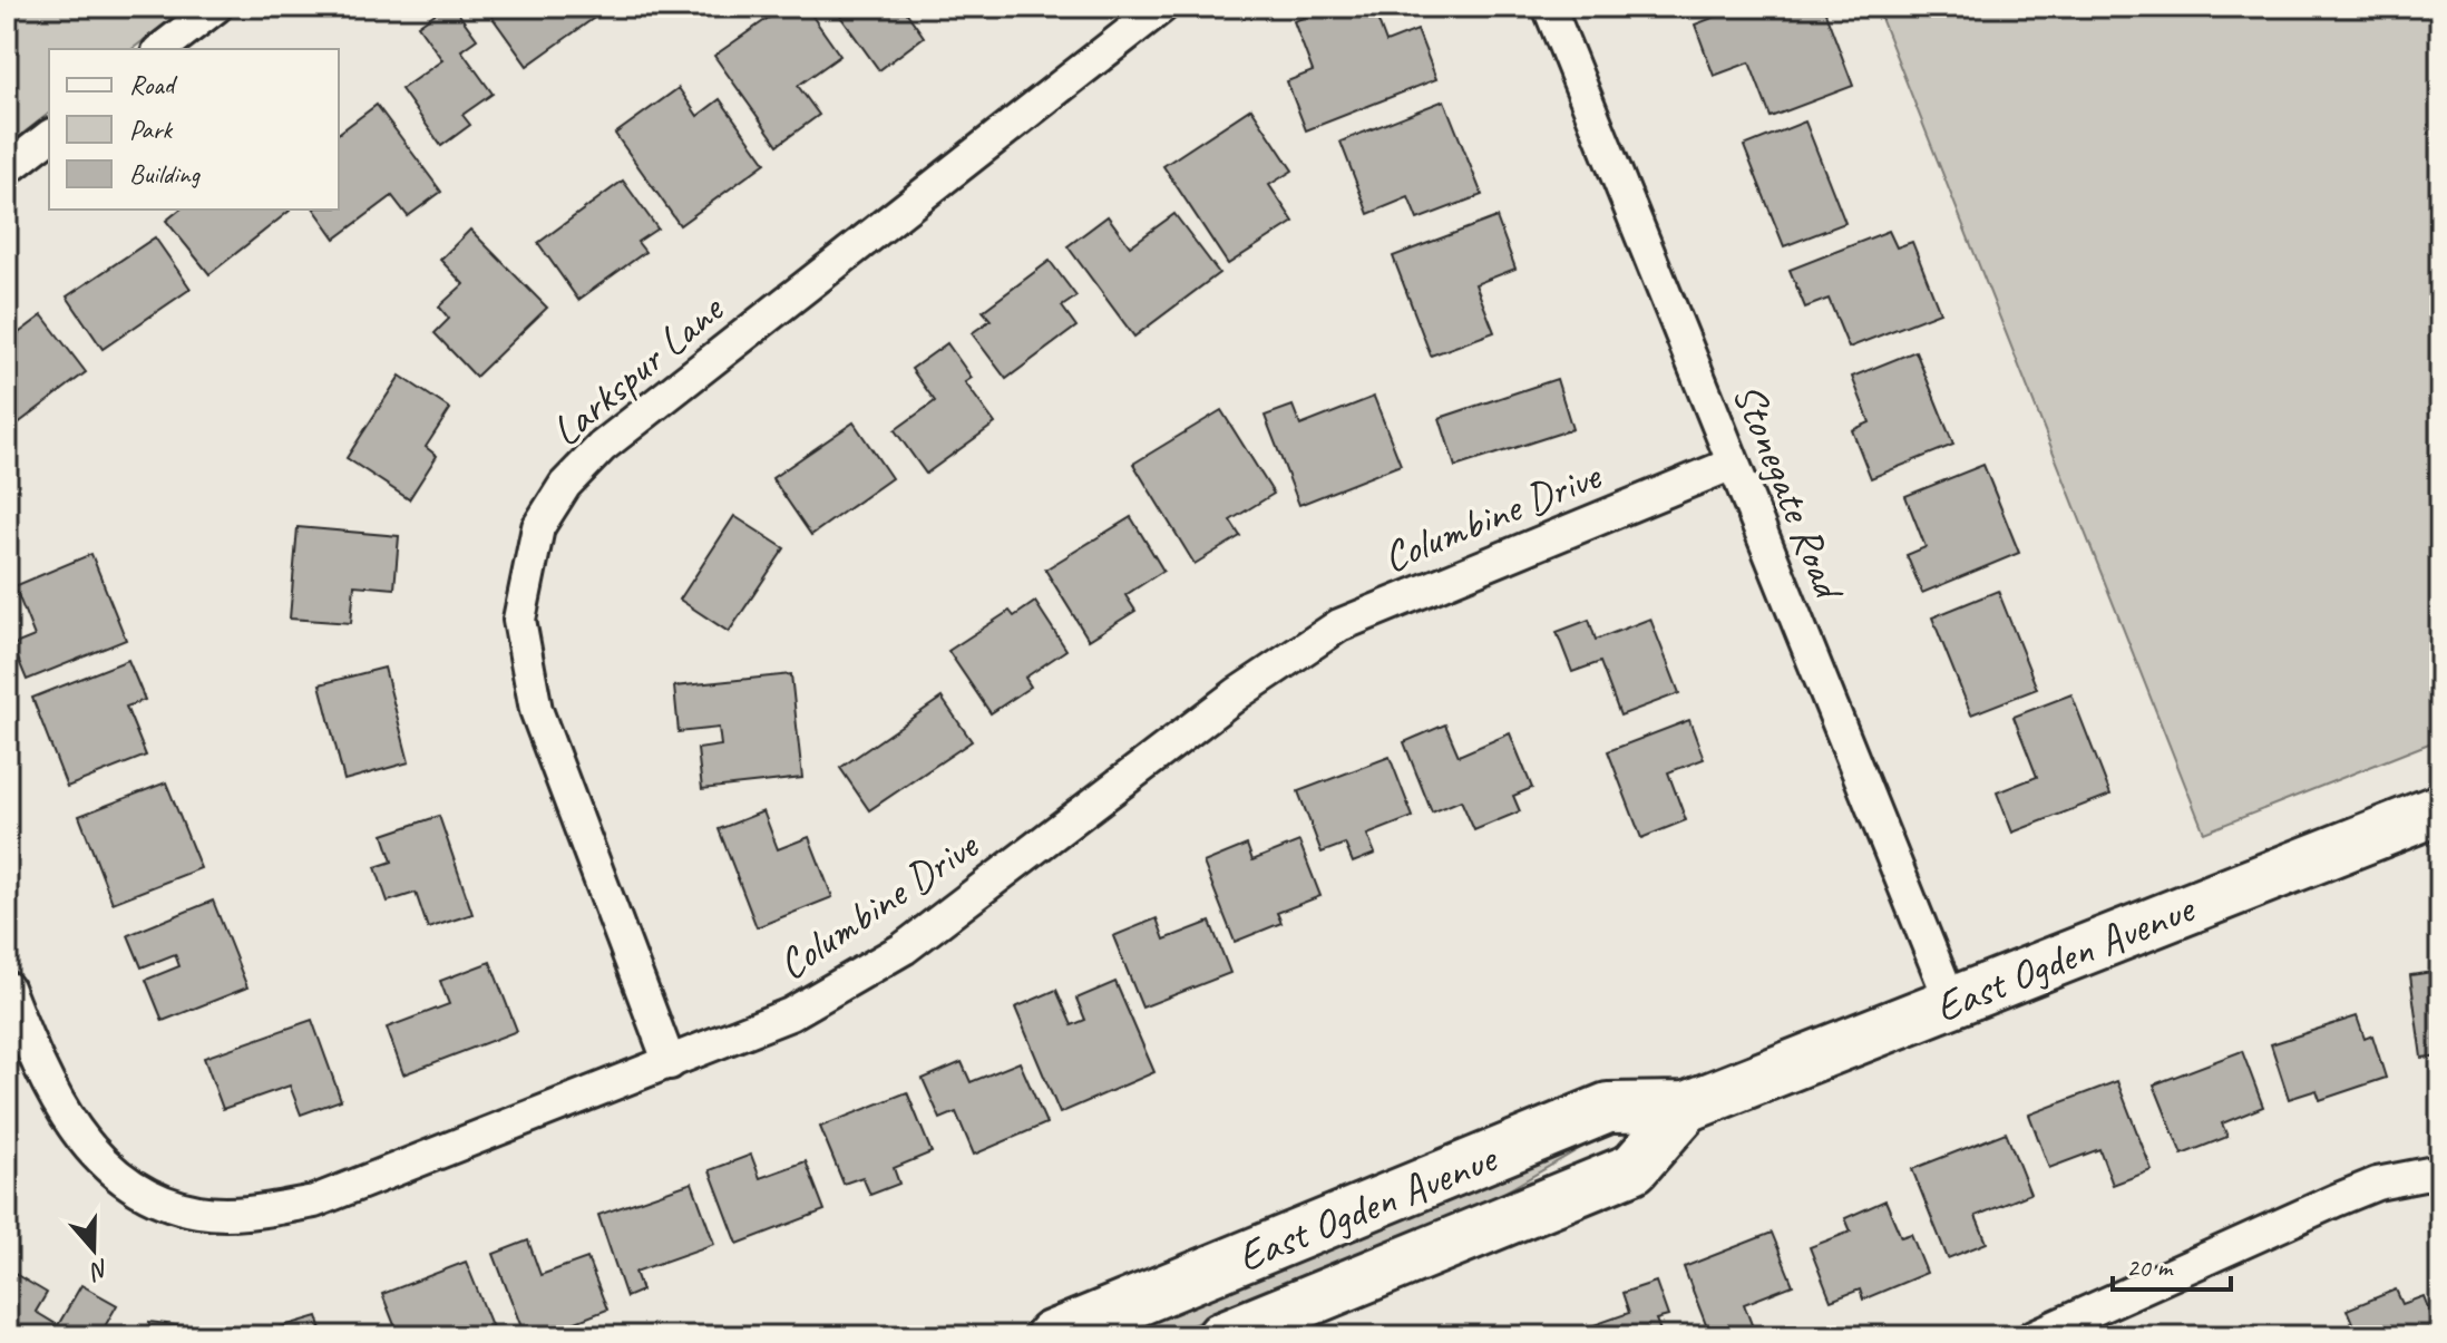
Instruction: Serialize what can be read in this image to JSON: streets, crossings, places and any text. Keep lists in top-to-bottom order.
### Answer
{
  "streets": {
    "main road": ["East Ogden Avenue"],
    "street": ["Larkspur Lane", "Stonegate Road", "Columbine Drive"]
  },
  "crossings": [
    ["Larkspur Lane", "Columbine Drive"],
    ["Stonegate Road", "Columbine Drive"],
    ["Stonegate Road", "East Ogden Avenue"]
  ],
  "legend": ["Road", "Park", "Building"],
  "scale_bar": "20 m",
  "north": "bottom"
}
